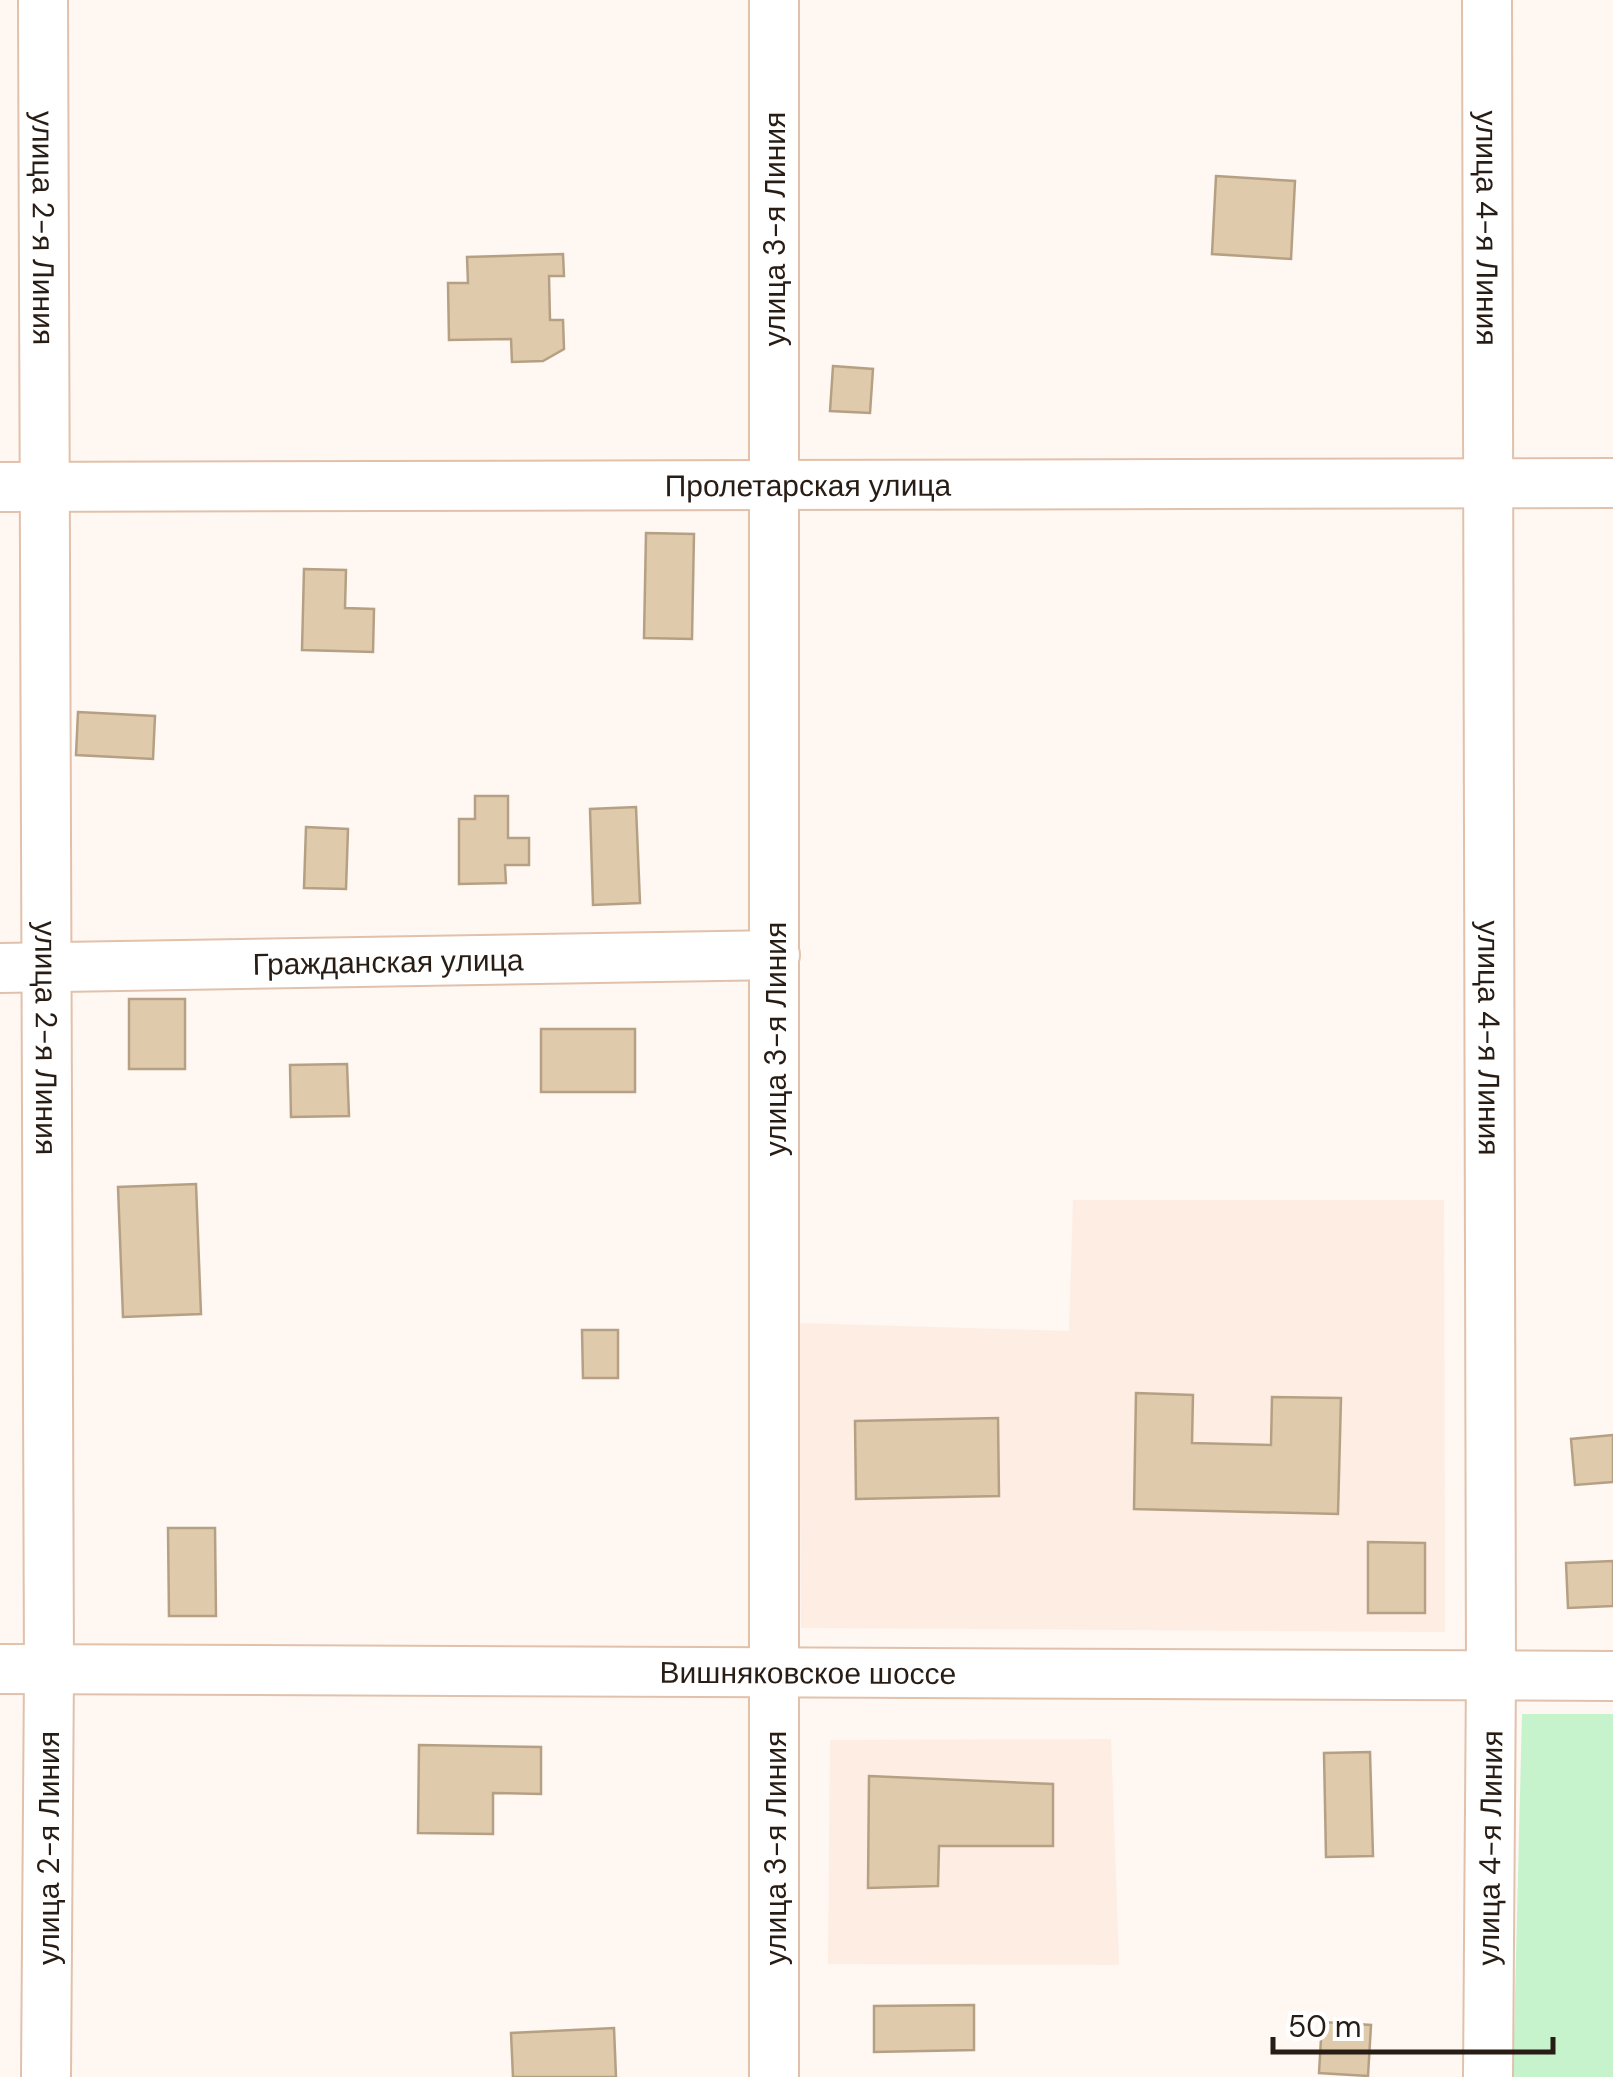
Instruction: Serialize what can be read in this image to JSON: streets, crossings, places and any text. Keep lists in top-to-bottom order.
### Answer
{
  "streets": {
    "street": [
      "улица 2-я Линия",
      "улица 3-я Линия",
      "улица 4-я Линия",
      "Пролетарская улица",
      "Гражданская улица",
      "Вишняковское шоссе"
    ]
  },
  "crossings": [
    ["улица 2-я Линия", "Пролетарская улица"],
    ["улица 2-я Линия", "Гражданская улица"],
    ["улица 2-я Линия", "Вишняковское шоссе"],
    ["улица 3-я Линия", "Пролетарская улица"],
    ["улица 3-я Линия", "Гражданская улица"],
    ["улица 3-я Линия", "Вишняковское шоссе"],
    ["улица 4-я Линия", "Пролетарская улица"],
    ["улица 4-я Линия", "Вишняковское шоссе"]
  ],
  "scale_bar": "50 m"
}
